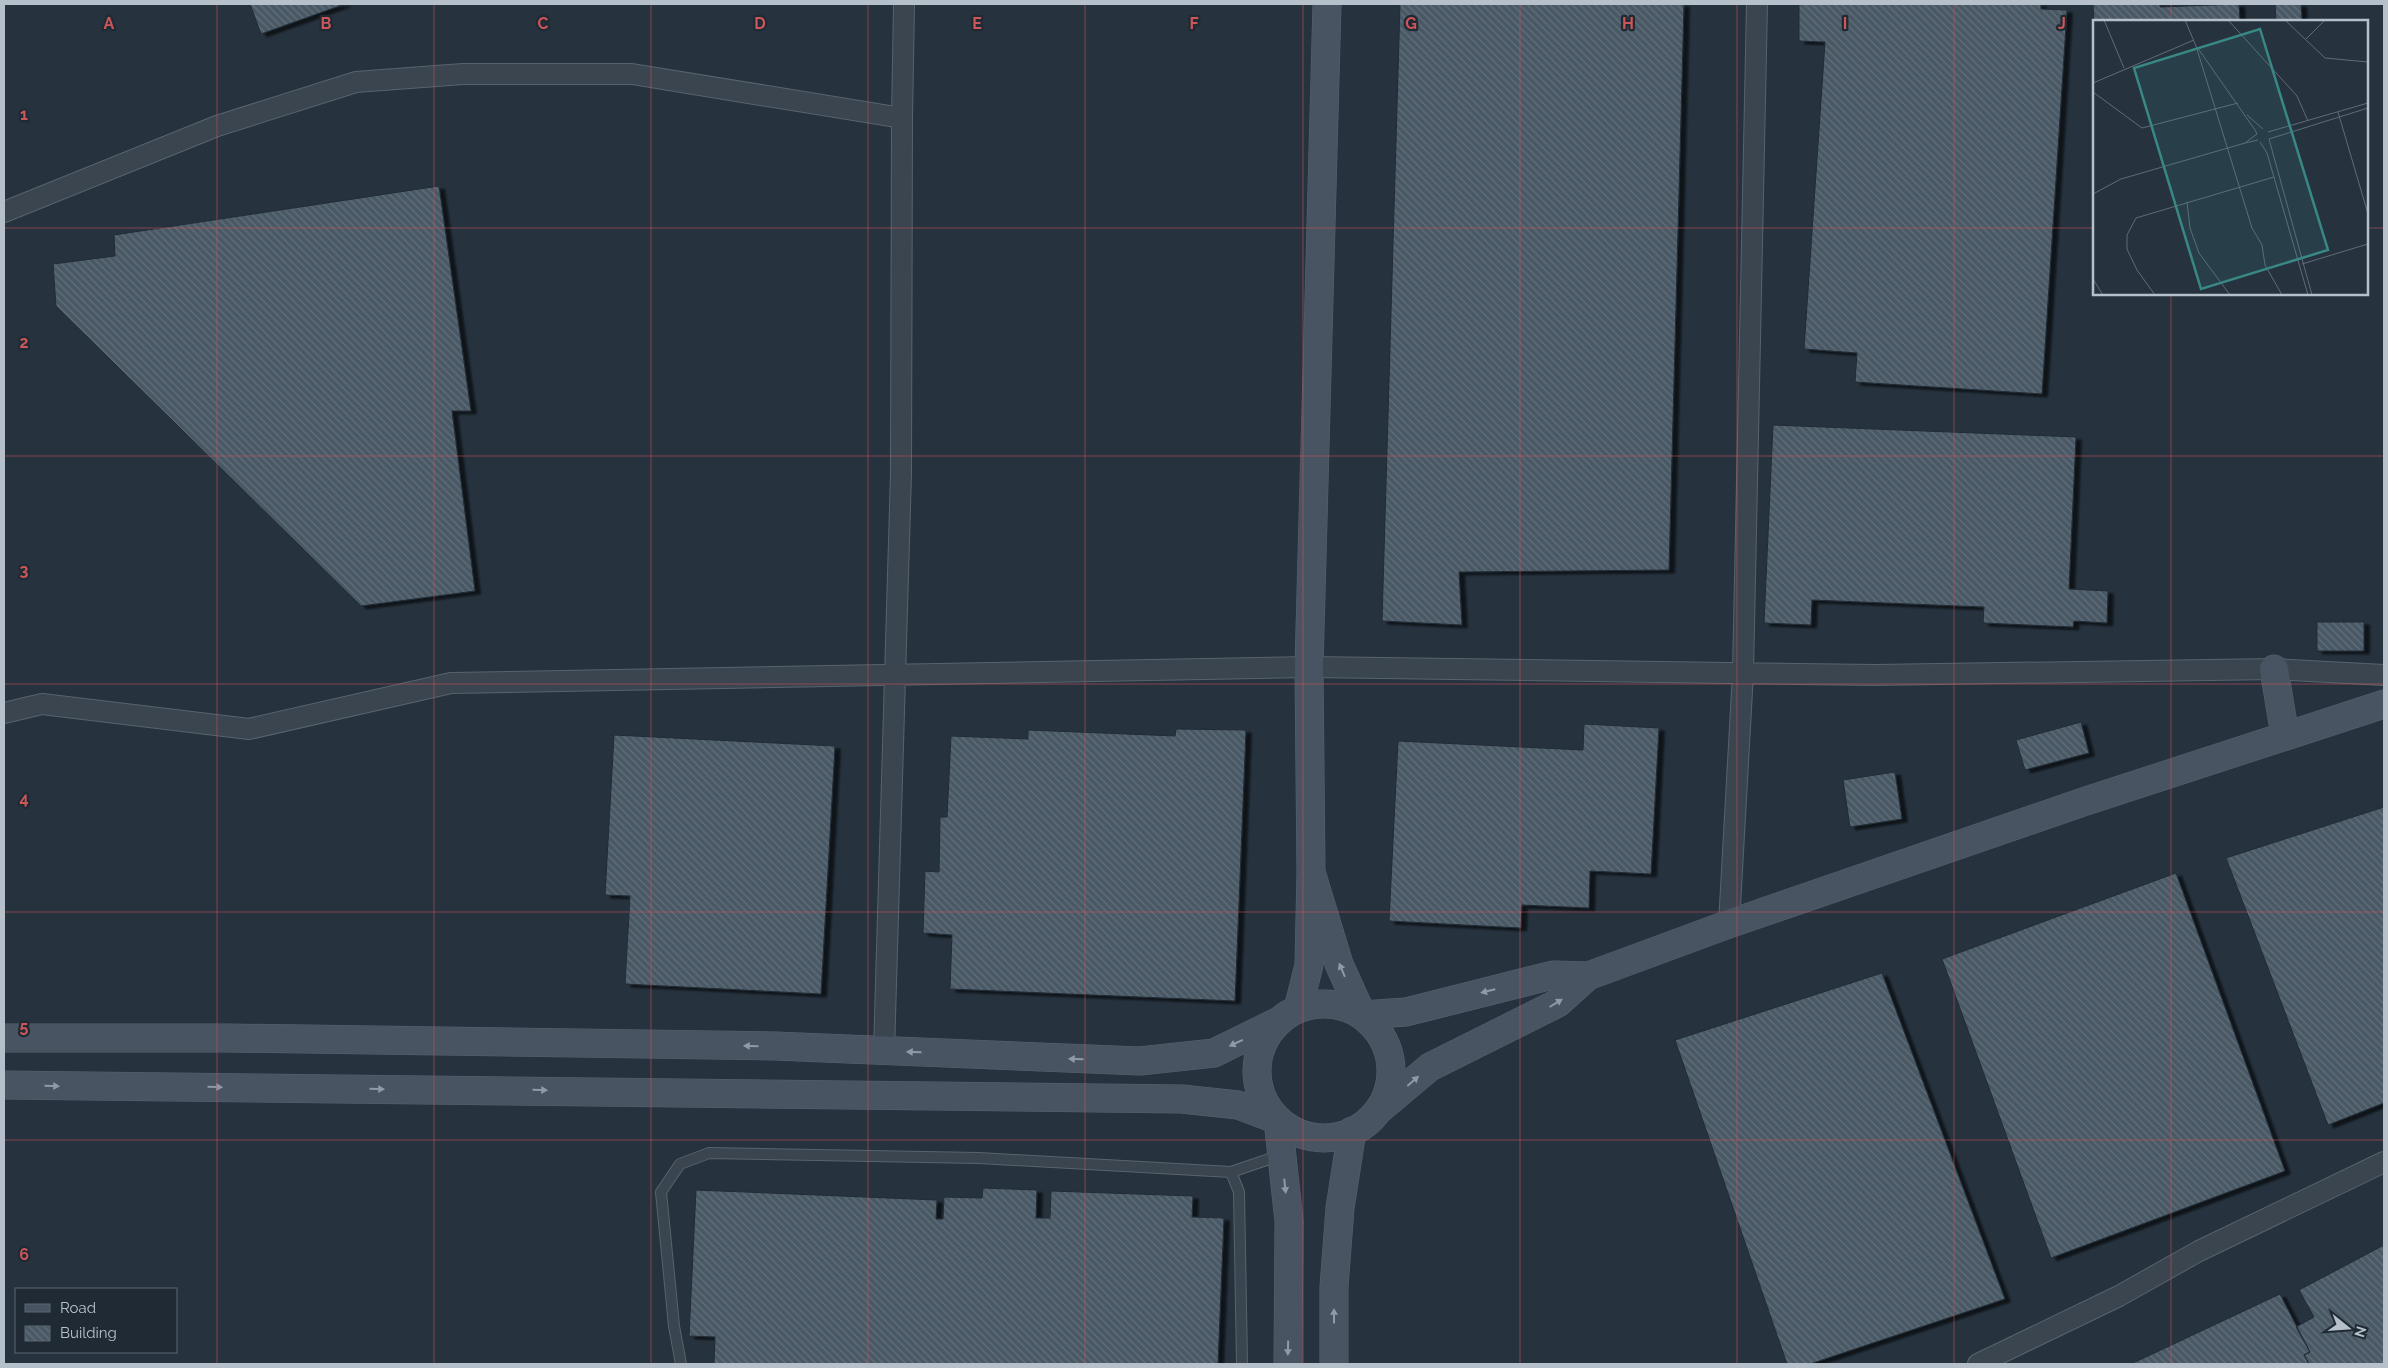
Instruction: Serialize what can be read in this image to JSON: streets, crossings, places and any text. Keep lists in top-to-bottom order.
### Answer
{
  "legend": ["Road", "Building"],
  "north": "right",
  "grid": {
    "columns": [
      "A",
      "B",
      "C",
      "D",
      "E",
      "F",
      "G",
      "H",
      "I",
      "J"
    ],
    "rows": [
      "1",
      "2",
      "3",
      "4",
      "5",
      "6"
    ]
  }
}
